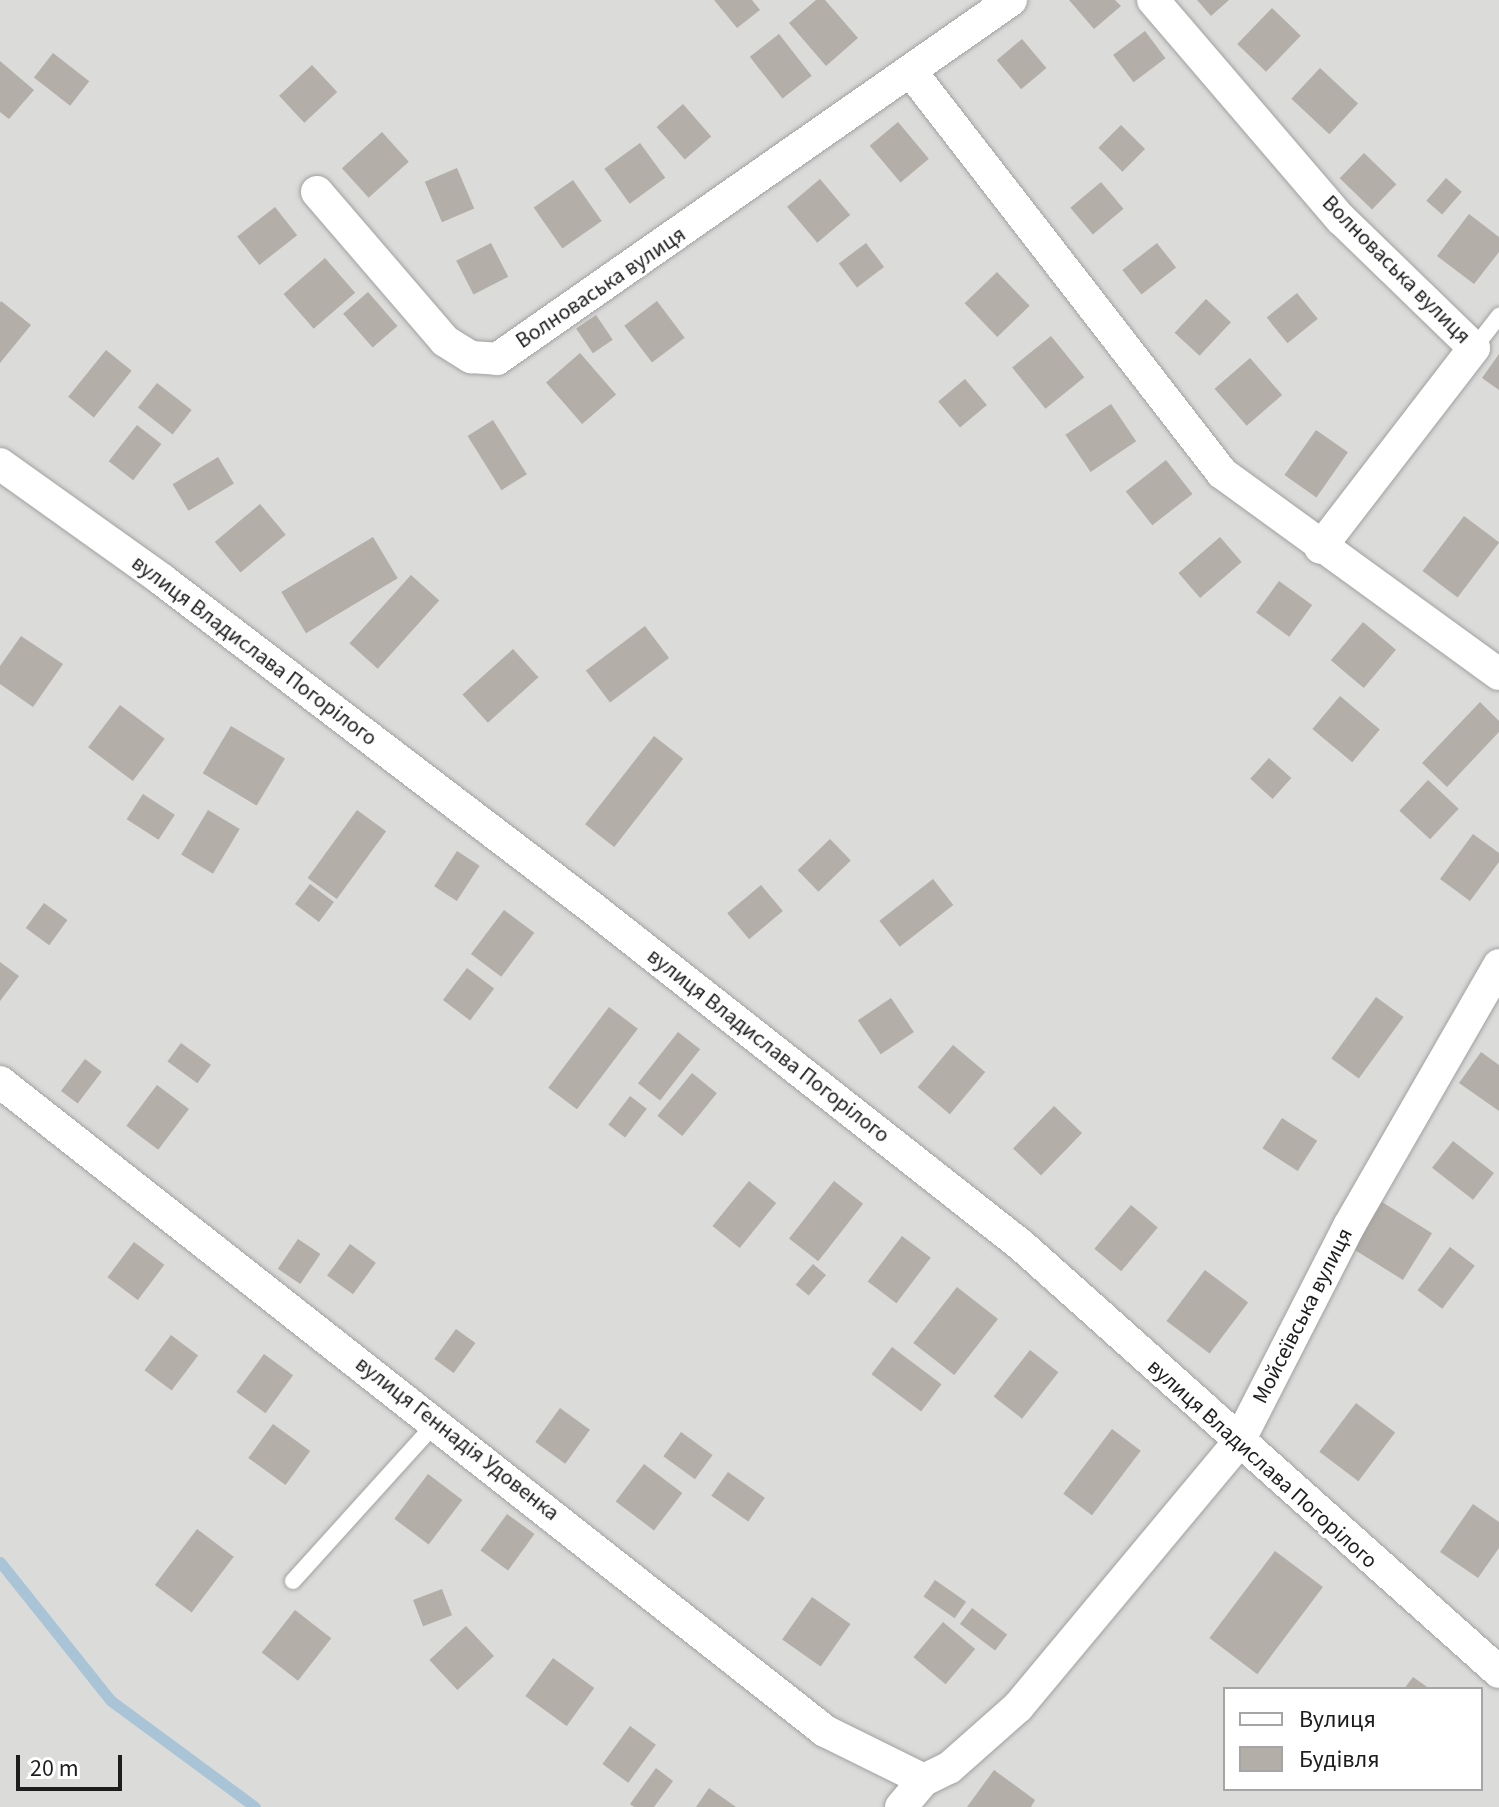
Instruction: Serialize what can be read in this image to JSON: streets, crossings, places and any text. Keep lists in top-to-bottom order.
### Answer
{
  "streets": {
    "street": [
      "Волноваська вулиця",
      "вулиця Владислава Погорілого",
      "Мойсеївська вулиця",
      "вулиця Геннадія Удовенка"
    ]
  },
  "crossings": [
    ["вулиця Владислава Погорілого", "Мойсеївська вулиця"],
    ["Мойсеївська вулиця", "вулиця Геннадія Удовенка"]
  ],
  "legend": ["Вулиця", "Будівля"],
  "scale_bar": "20 m"
}
